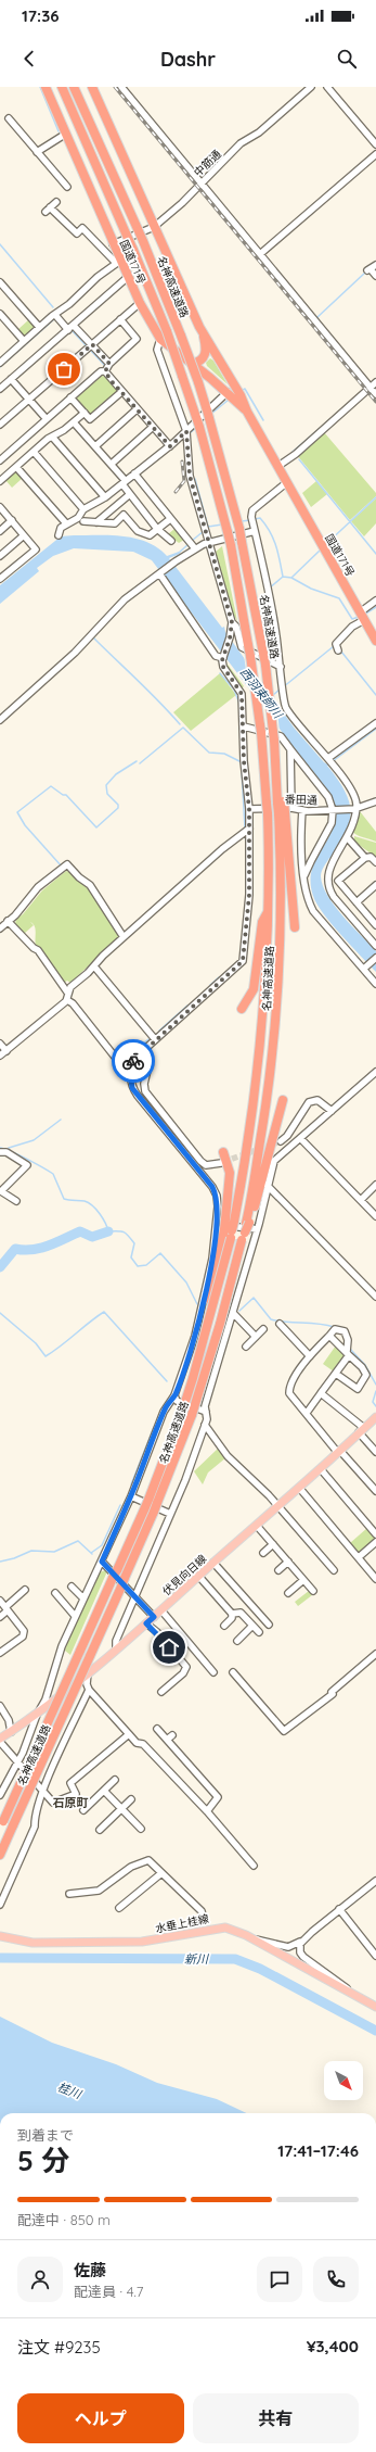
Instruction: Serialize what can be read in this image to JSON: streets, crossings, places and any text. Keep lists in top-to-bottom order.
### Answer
{
  "streets": {
    "highway": ["国道171号", "名神高速道路"],
    "main road": ["伏見向日線", "水垂上桂線"],
    "street": ["中筋通", "番田通"]
  },
  "crossings": [
    ["中筋通", "国道171号"],
    ["名神高速道路", "番田通"]
  ],
  "districts": ["石原町"],
  "water": ["西羽束師川", "新川", "桂川"],
  "north": "bottom right",
  "page": {
    "status": "17:36",
    "header": "Dashr",
    "heading": ["5 分", "到着まで", "17:41–17:46"],
    "panel": [
      "佐藤",
      "配達員 · 4.7",
      "注文 #9235",
      "¥3,400"
    ],
    "bar": "配達中 · 850 m",
    "buttons": ["ヘルプ", "共有"]
  }
}
